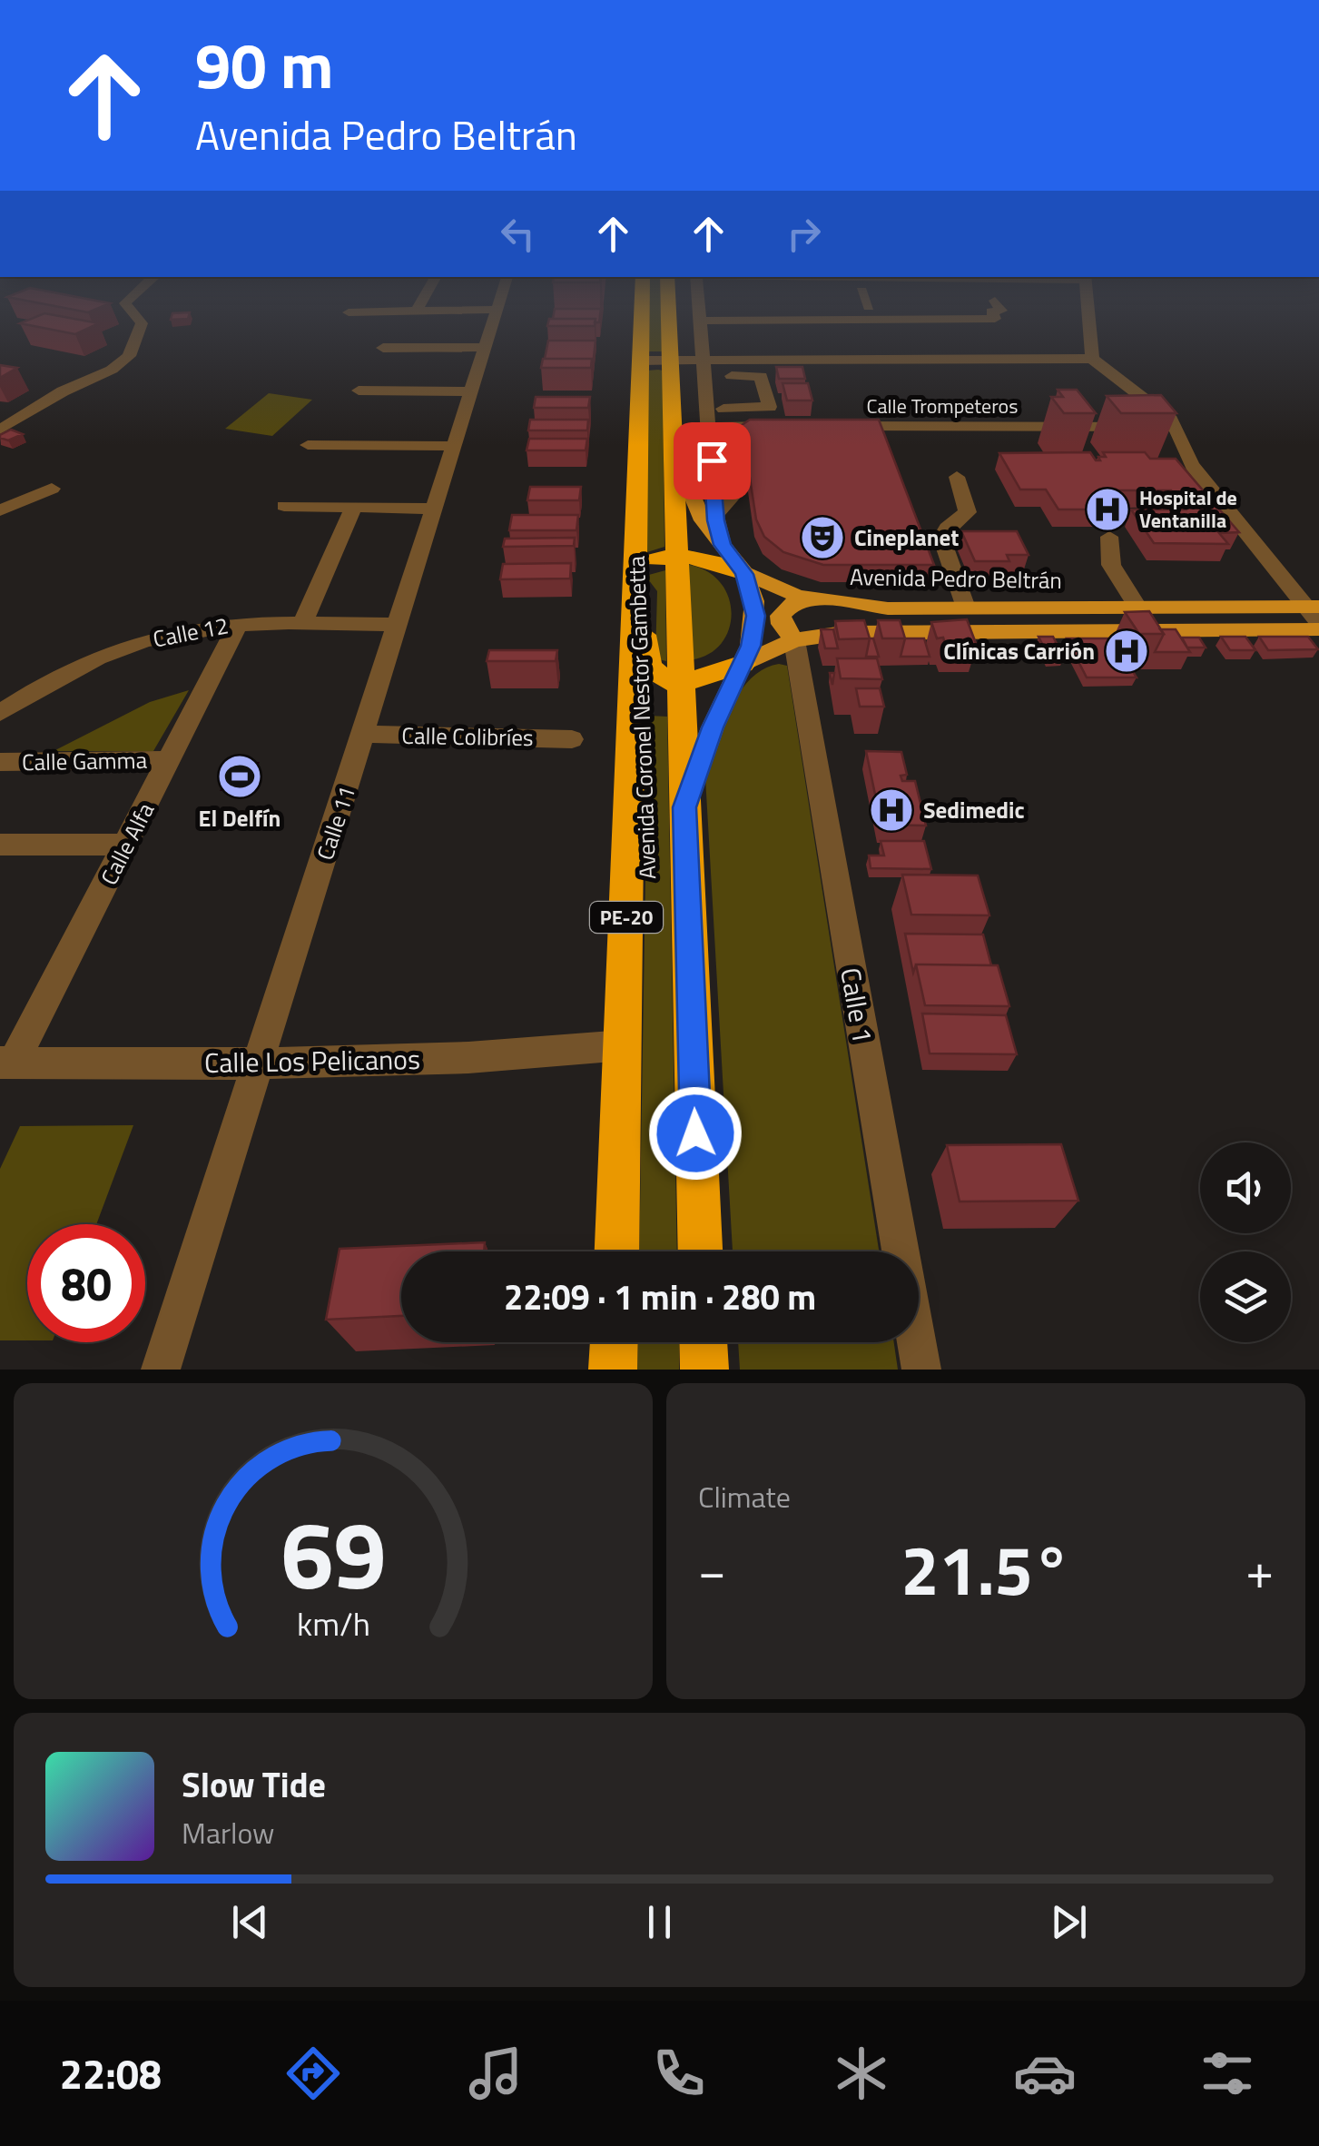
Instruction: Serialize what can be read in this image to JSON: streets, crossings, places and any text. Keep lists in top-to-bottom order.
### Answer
{
  "streets": {
    "highway": ["Avenida Coronel Nestor Gambetta", "PE-20"],
    "main road": ["Avenida Pedro Beltrán"],
    "street": [
      "Calle Trompeteros",
      "Calle 12",
      "Calle Colibríes",
      "Calle Gamma",
      "Calle 11",
      "Calle Alfa",
      "Calle 1",
      "Calle Los Pelicanos"
    ]
  },
  "crossings": [
    ["Calle 12", "Calle 11"],
    ["Calle 12", "Calle Alfa"],
    ["Avenida Coronel Nestor Gambetta", "Calle Los Pelicanos"],
    ["Calle Colibríes", "Calle 11"],
    ["Calle Gamma", "Calle Alfa"],
    ["Calle 11", "Calle Los Pelicanos"],
    ["Calle Alfa", "Calle Los Pelicanos"]
  ],
  "places": {
    "hospital": ["Hospital de Ventanilla", "Clínicas Carrión", "Sedimedic"],
    "theatre": ["Cineplanet"],
    "sports": ["El Delfín"]
  },
  "page": {
    "turn": ["90 m", "Avenida Pedro Beltrán"],
    "limit": "80",
    "trip": "22:09 · 1 min · 280 m",
    "tile": "Climate",
    "heat": ["−", "21.5°", "+"],
    "song": ["Slow Tide", "Marlow"],
    "tabs": "22:08",
    "gauge": ["69", "km/h"]
  }
}
